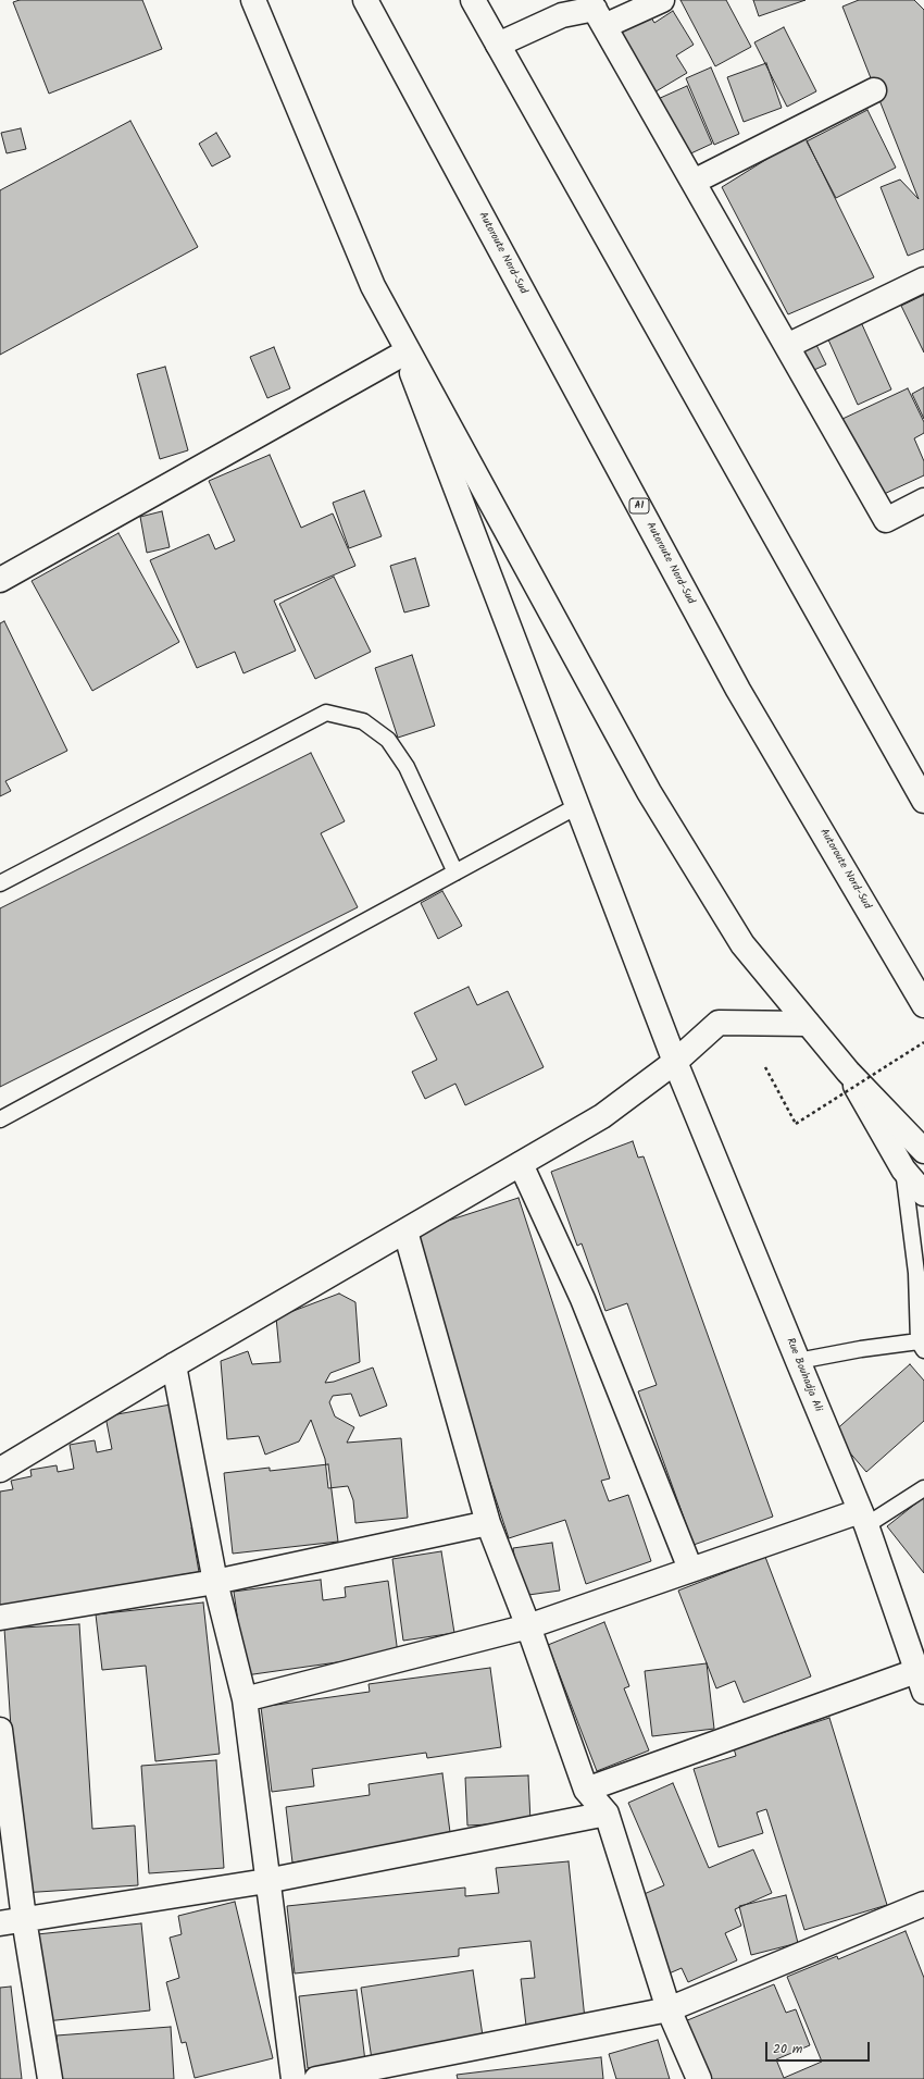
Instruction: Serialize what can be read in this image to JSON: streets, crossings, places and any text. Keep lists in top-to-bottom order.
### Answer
{
  "streets": {
    "main road": ["Autoroute Nord-Sud", "A1", "Rue Bouhadja Ali"]
  },
  "scale_bar": "20 m"
}
